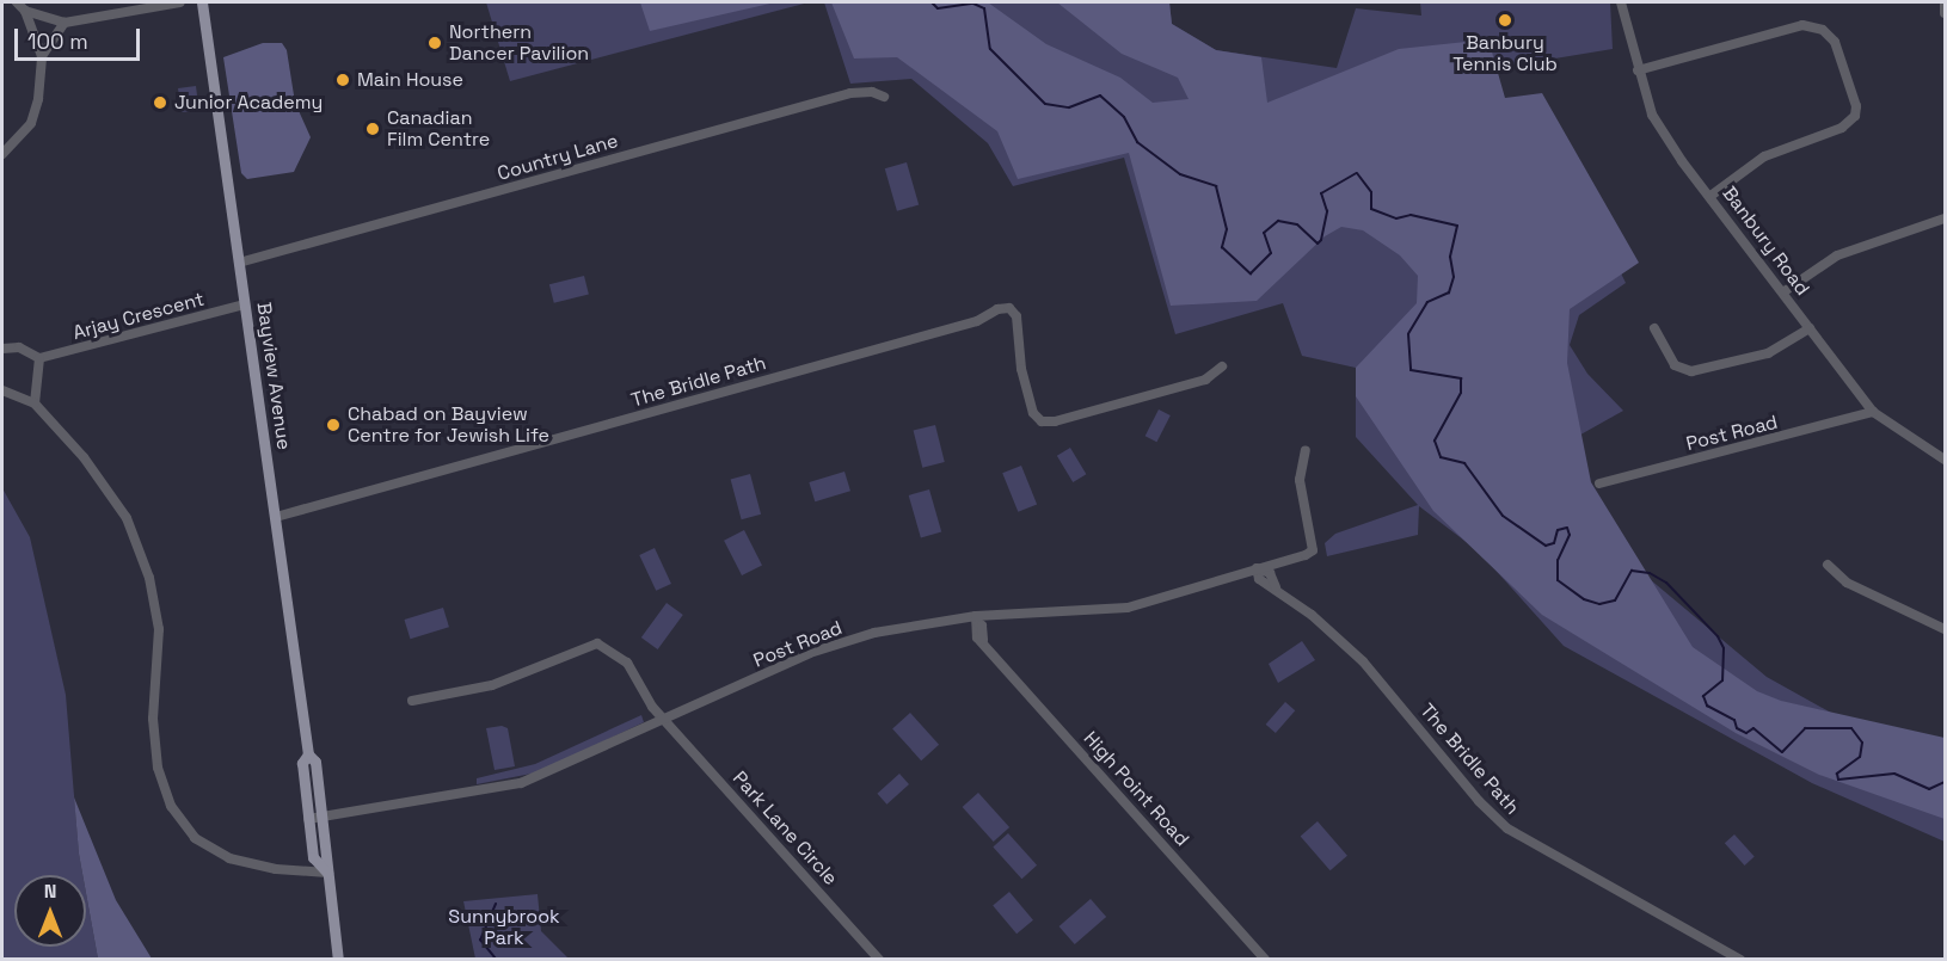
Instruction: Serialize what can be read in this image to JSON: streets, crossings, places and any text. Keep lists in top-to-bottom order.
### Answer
{
  "streets": {
    "main road": ["Bayview Avenue"],
    "street": [
      "Country Lane",
      "Banbury Road",
      "Arjay Crescent",
      "The Bridle Path",
      "Post Road",
      "High Point Road",
      "Park Lane Circle"
    ]
  },
  "crossings": [
    ["Country Lane", "Bayview Avenue"],
    ["Banbury Road", "Post Road"],
    ["Arjay Crescent", "Bayview Avenue"],
    ["Bayview Avenue", "The Bridle Path"],
    ["Bayview Avenue", "Post Road"],
    ["The Bridle Path", "Post Road"],
    ["Post Road", "High Point Road"],
    ["Post Road", "Park Lane Circle"]
  ],
  "parks": ["Sunnybrook Park"],
  "places": [
    "Banbury Tennis Club",
    "Northern Dancer Pavilion",
    "Main House",
    "Junior Academy",
    "Canadian Film Centre",
    "Chabad on Bayview Centre for Jewish Life"
  ],
  "scale_bar": "100 m",
  "north": "top"
}
